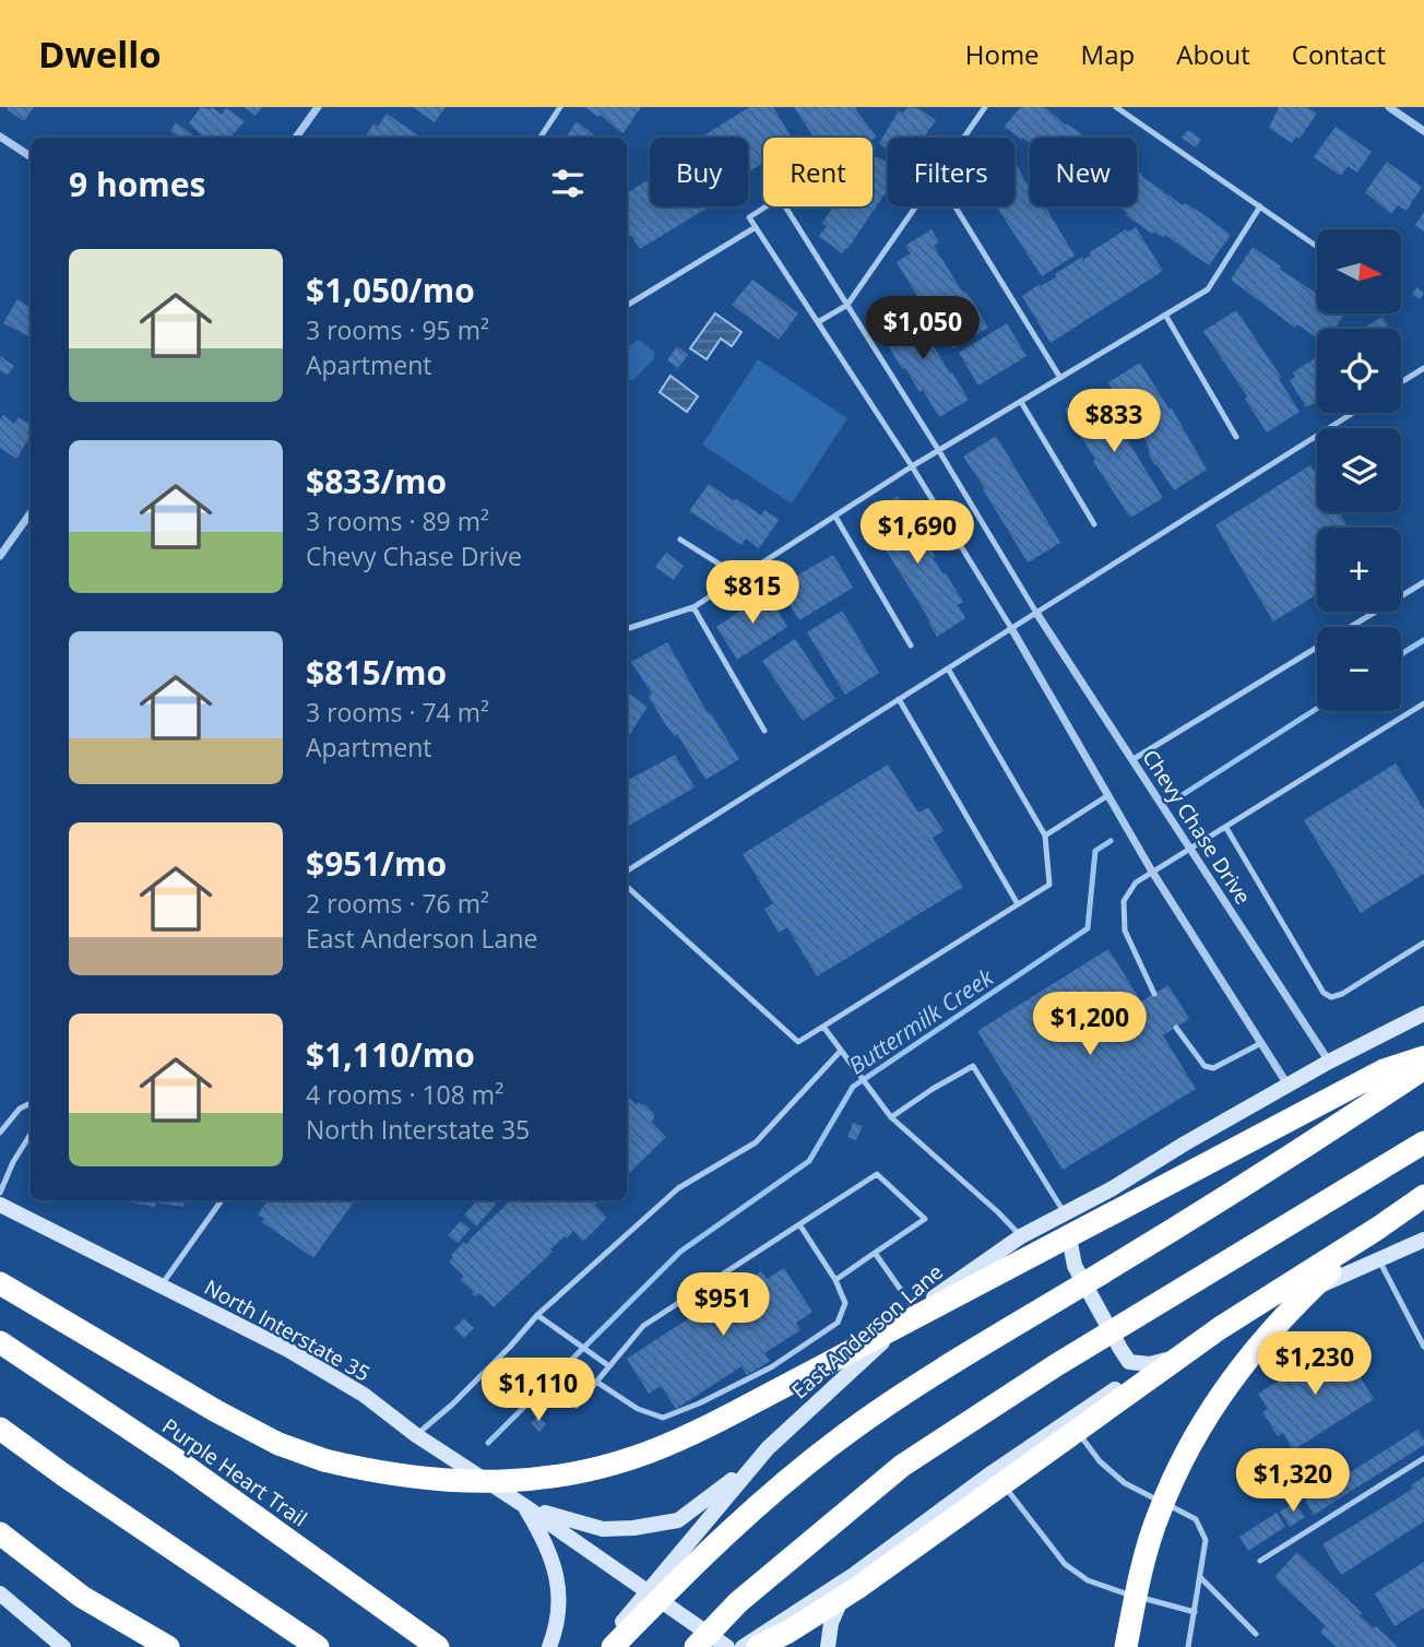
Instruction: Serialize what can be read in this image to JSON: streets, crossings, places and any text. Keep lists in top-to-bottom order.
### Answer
{
  "streets": {
    "highway": ["Purple Heart Trail"],
    "main road": ["North Interstate 35", "East Anderson Lane"],
    "street": ["Chevy Chase Drive"]
  },
  "crossings": [
    ["Chevy Chase Drive", "East Anderson Lane"],
    ["North Interstate 35", "East Anderson Lane"]
  ],
  "water": ["Buttermilk Creek"],
  "north": "right",
  "page": {
    "header": "Dwello",
    "nav": [
      "Home",
      "Map",
      "About",
      "Contact"
    ],
    "chip": [
      "Buy",
      "Rent",
      "Filters",
      "New"
    ],
    "heading": "9 homes",
    "map_buttons": ["+", "−"],
    "list": [
      {
        "name": "$1,050/mo",
        "note": "3 rooms · 95 m² · Apartment"
      },
      {
        "name": "$833/mo",
        "note": "3 rooms · 89 m² · Chevy Chase Drive"
      },
      {
        "name": "$815/mo",
        "note": "3 rooms · 74 m² · Apartment"
      },
      {
        "name": "$951/mo",
        "note": "2 rooms · 76 m² · East Anderson Lane"
      },
      {
        "name": "$1,110/mo",
        "note": "4 rooms · 108 m² · North Interstate 35"
      }
    ],
    "price": [
      "$1,050",
      "$833",
      "$1,690",
      "$815",
      "$1,200",
      "$951",
      "$1,230",
      "$1,110",
      "$1,320"
    ]
  }
}
